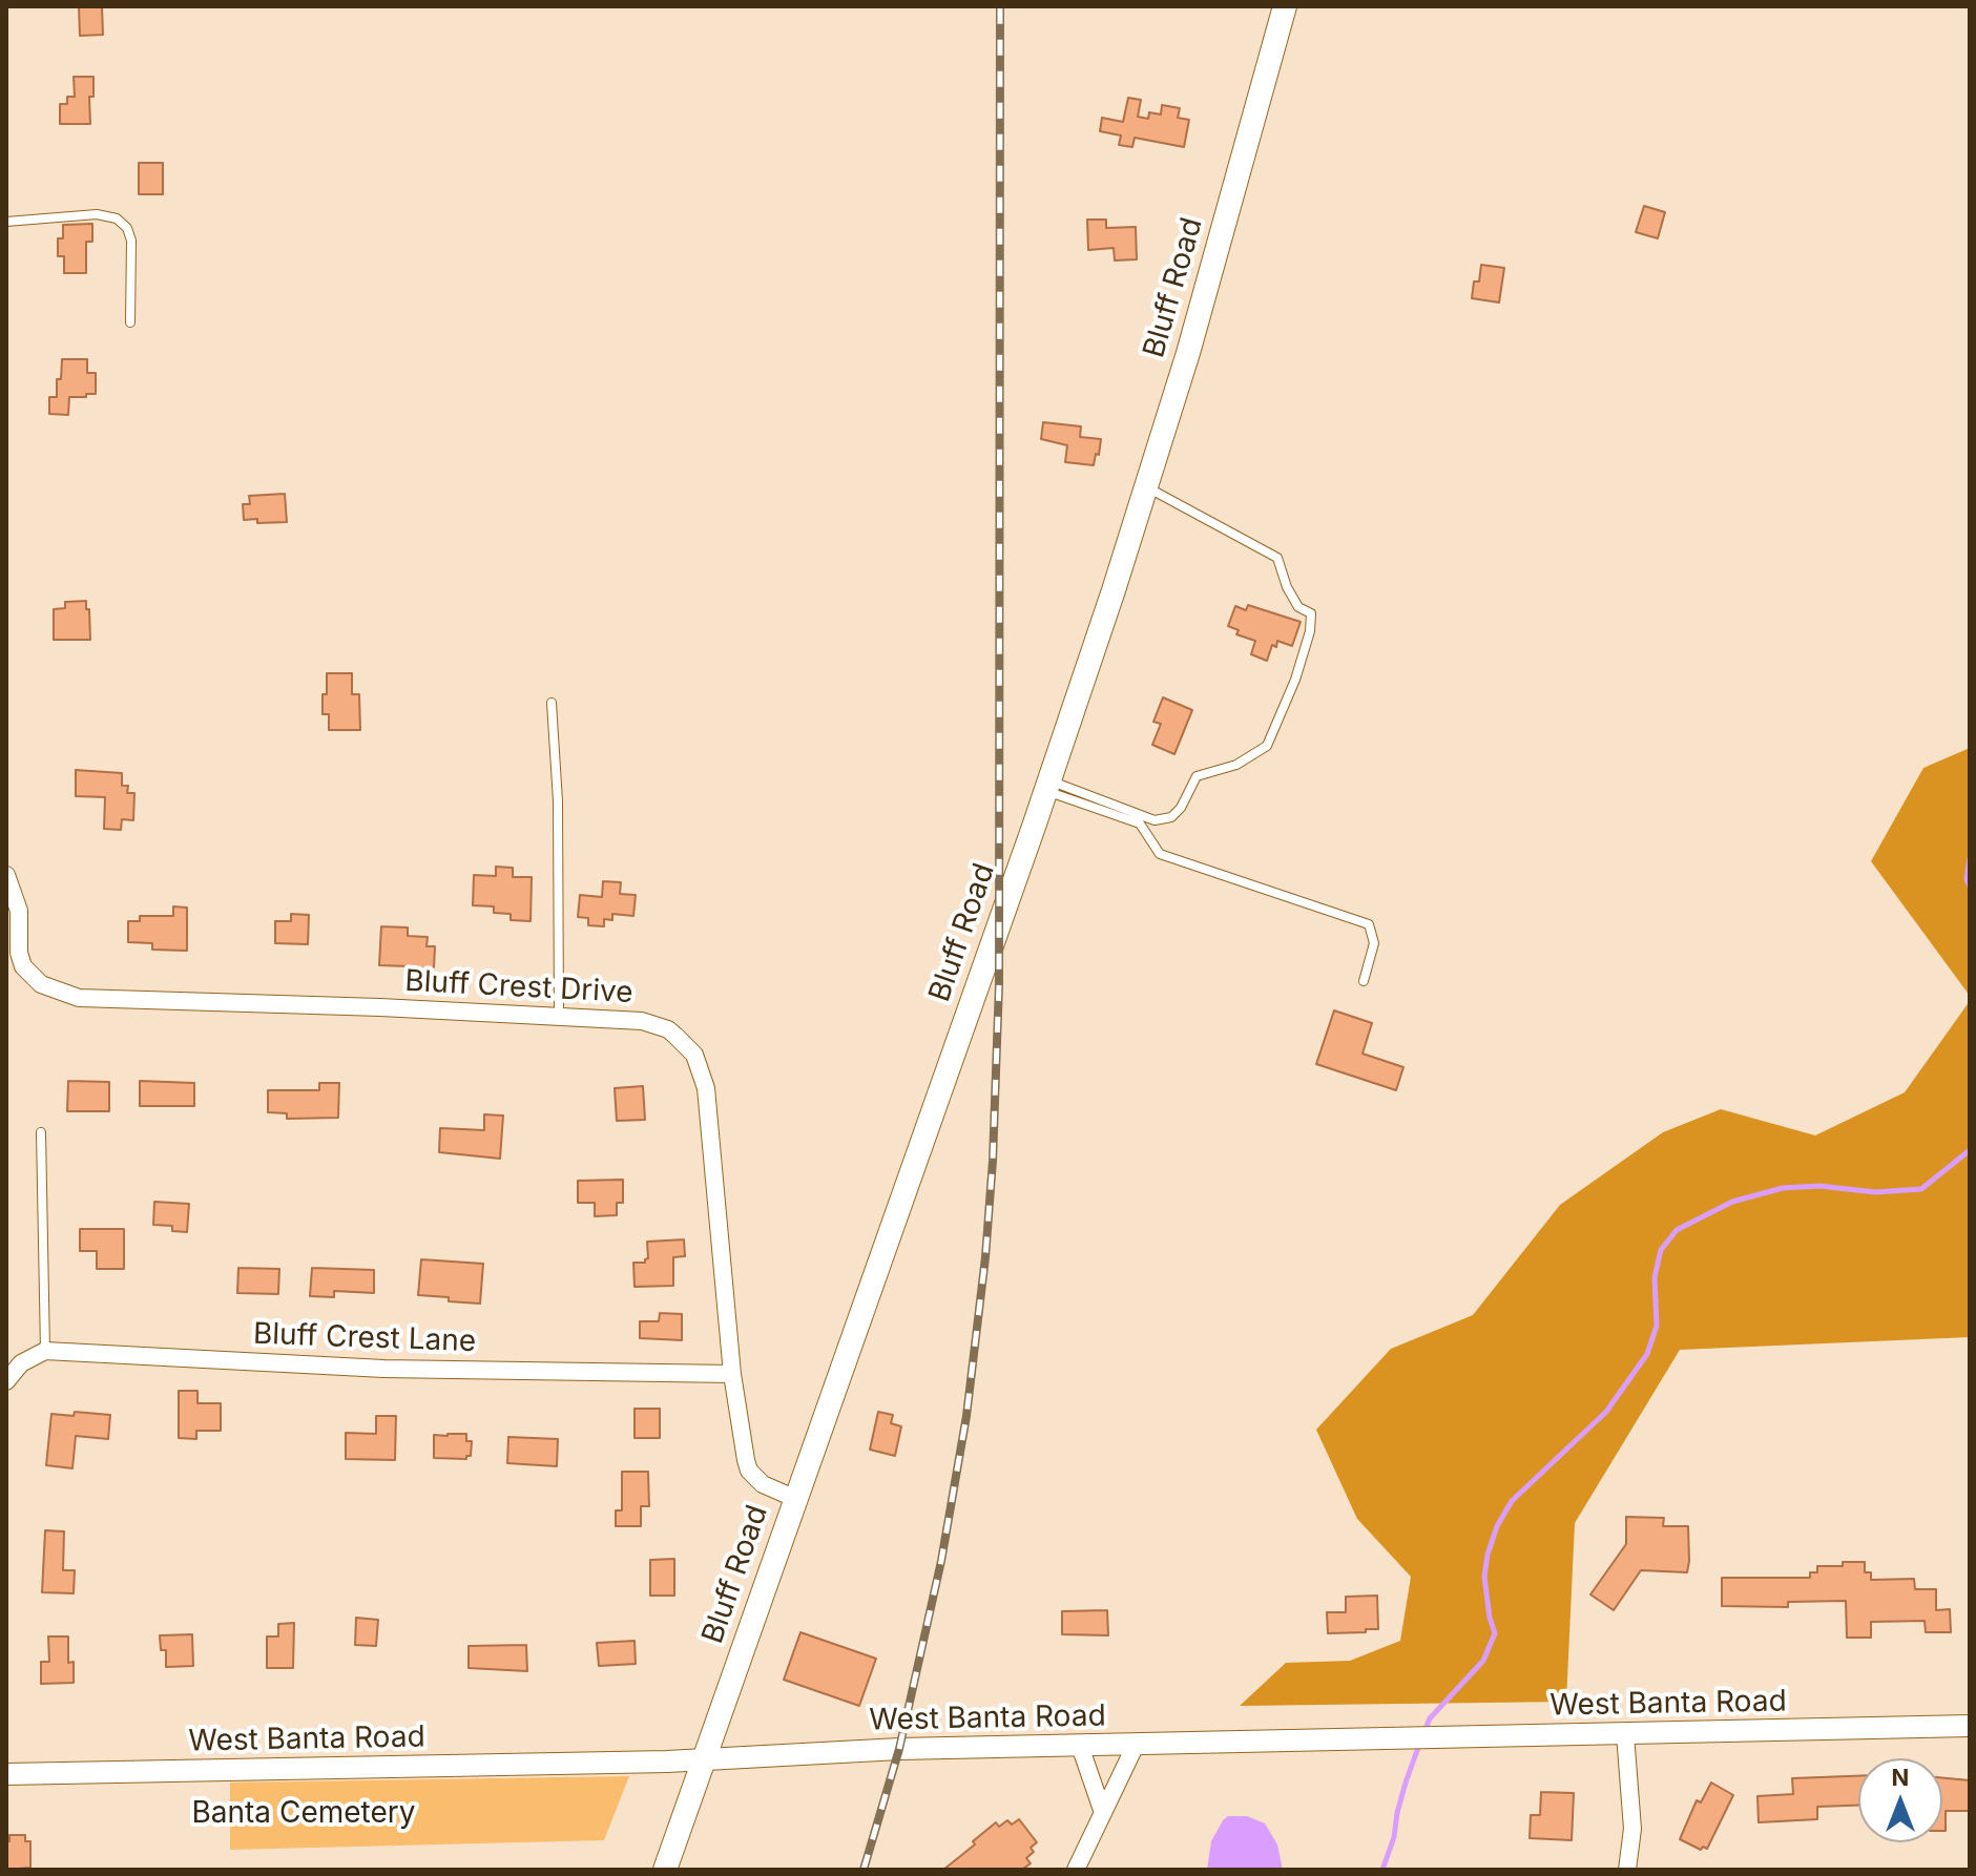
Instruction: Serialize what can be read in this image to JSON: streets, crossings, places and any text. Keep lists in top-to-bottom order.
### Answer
{
  "streets": {
    "main road": ["Bluff Road"],
    "street": ["Bluff Crest Drive", "Bluff Crest Lane", "West Banta Road"]
  },
  "crossings": [
    ["Bluff Road", "Bluff Crest Drive"],
    ["Bluff Road", "West Banta Road"],
    ["Bluff Crest Drive", "Bluff Crest Lane"]
  ],
  "parks": ["Banta Cemetery"],
  "north": "top"
}
